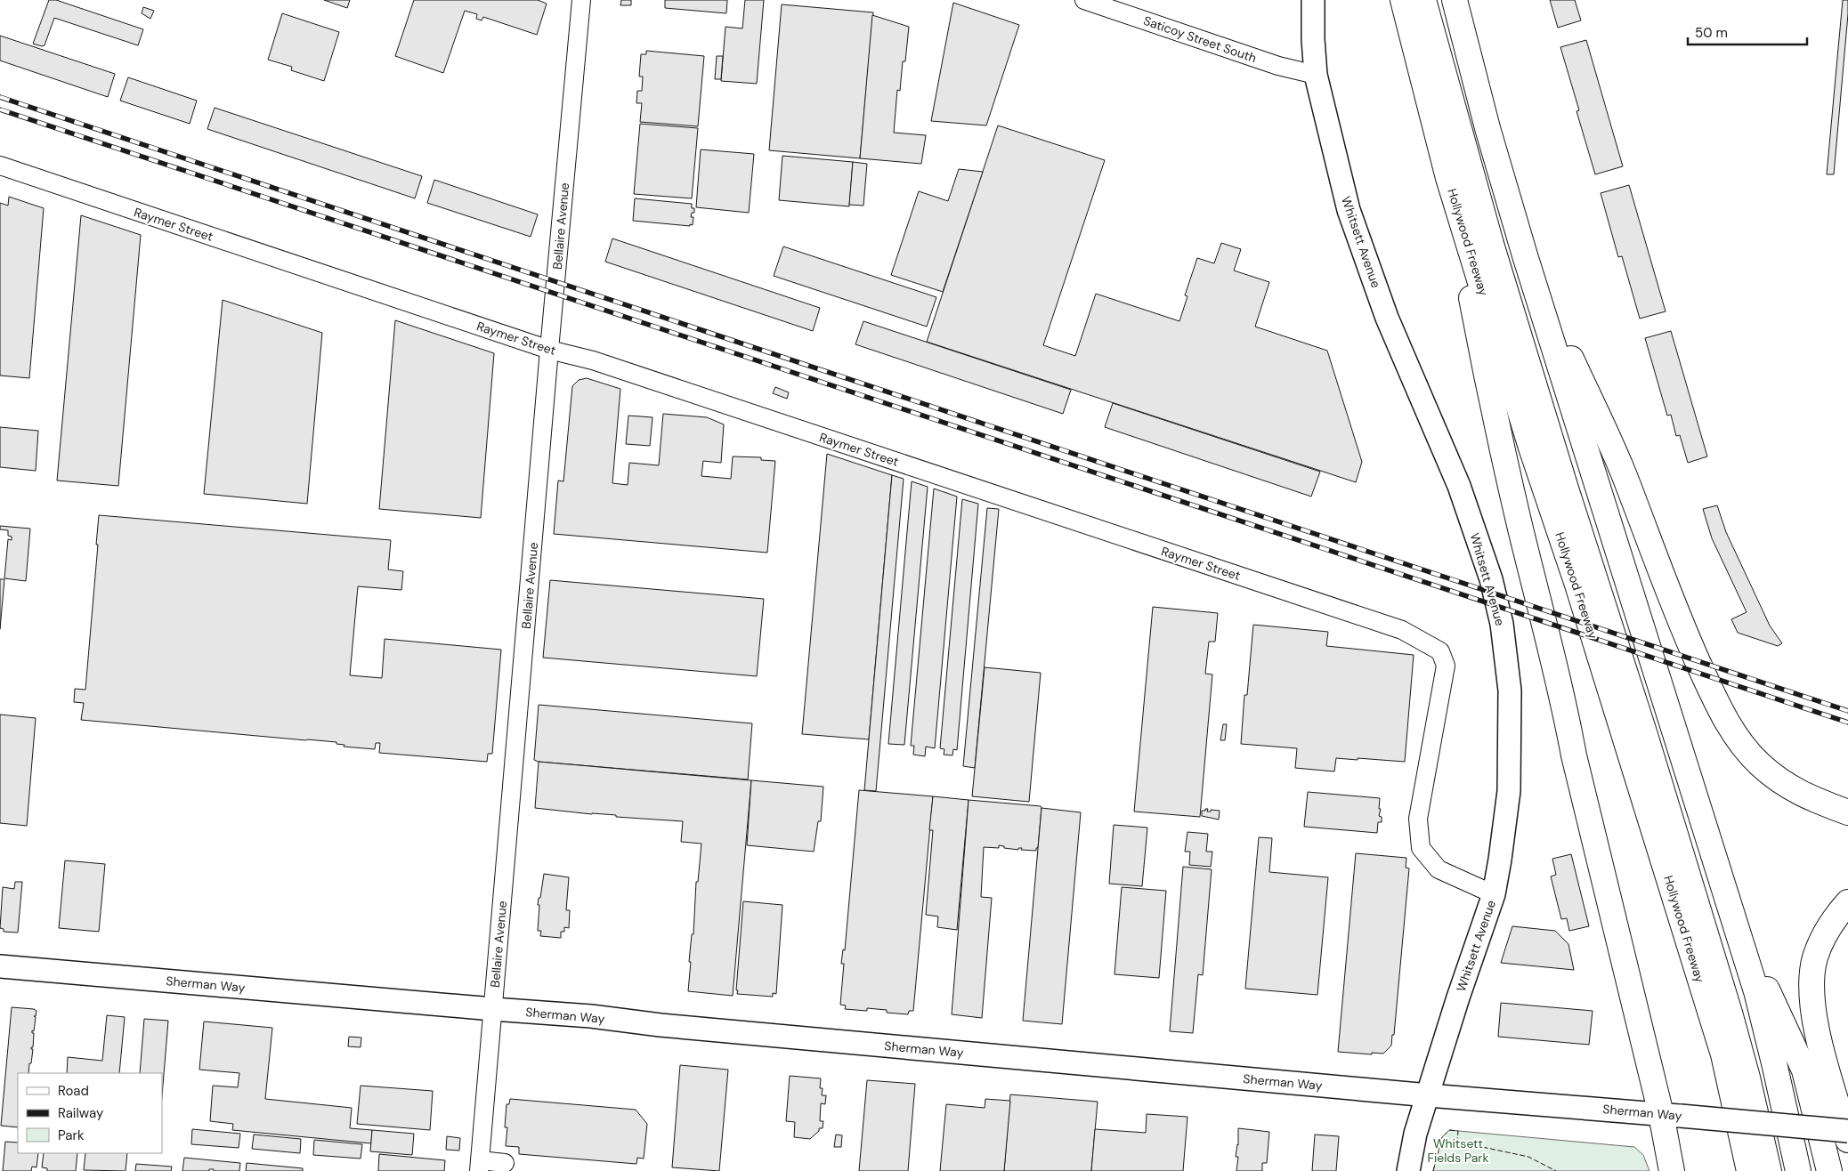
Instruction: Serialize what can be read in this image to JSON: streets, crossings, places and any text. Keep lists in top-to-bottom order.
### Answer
{
  "streets": {
    "highway": ["Hollywood Freeway"],
    "main road": ["Whitsett Avenue", "Sherman Way"],
    "street": ["Saticoy Street South", "Raymer Street", "Bellaire Avenue"]
  },
  "crossings": [
    ["Saticoy Street South", "Whitsett Avenue"],
    ["Raymer Street", "Bellaire Avenue"],
    ["Raymer Street", "Whitsett Avenue"],
    ["Bellaire Avenue", "Sherman Way"],
    ["Whitsett Avenue", "Sherman Way"]
  ],
  "parks": ["Whitsett Fields Park"],
  "legend": ["Road", "Railway", "Park"],
  "scale_bar": "50 m"
}
